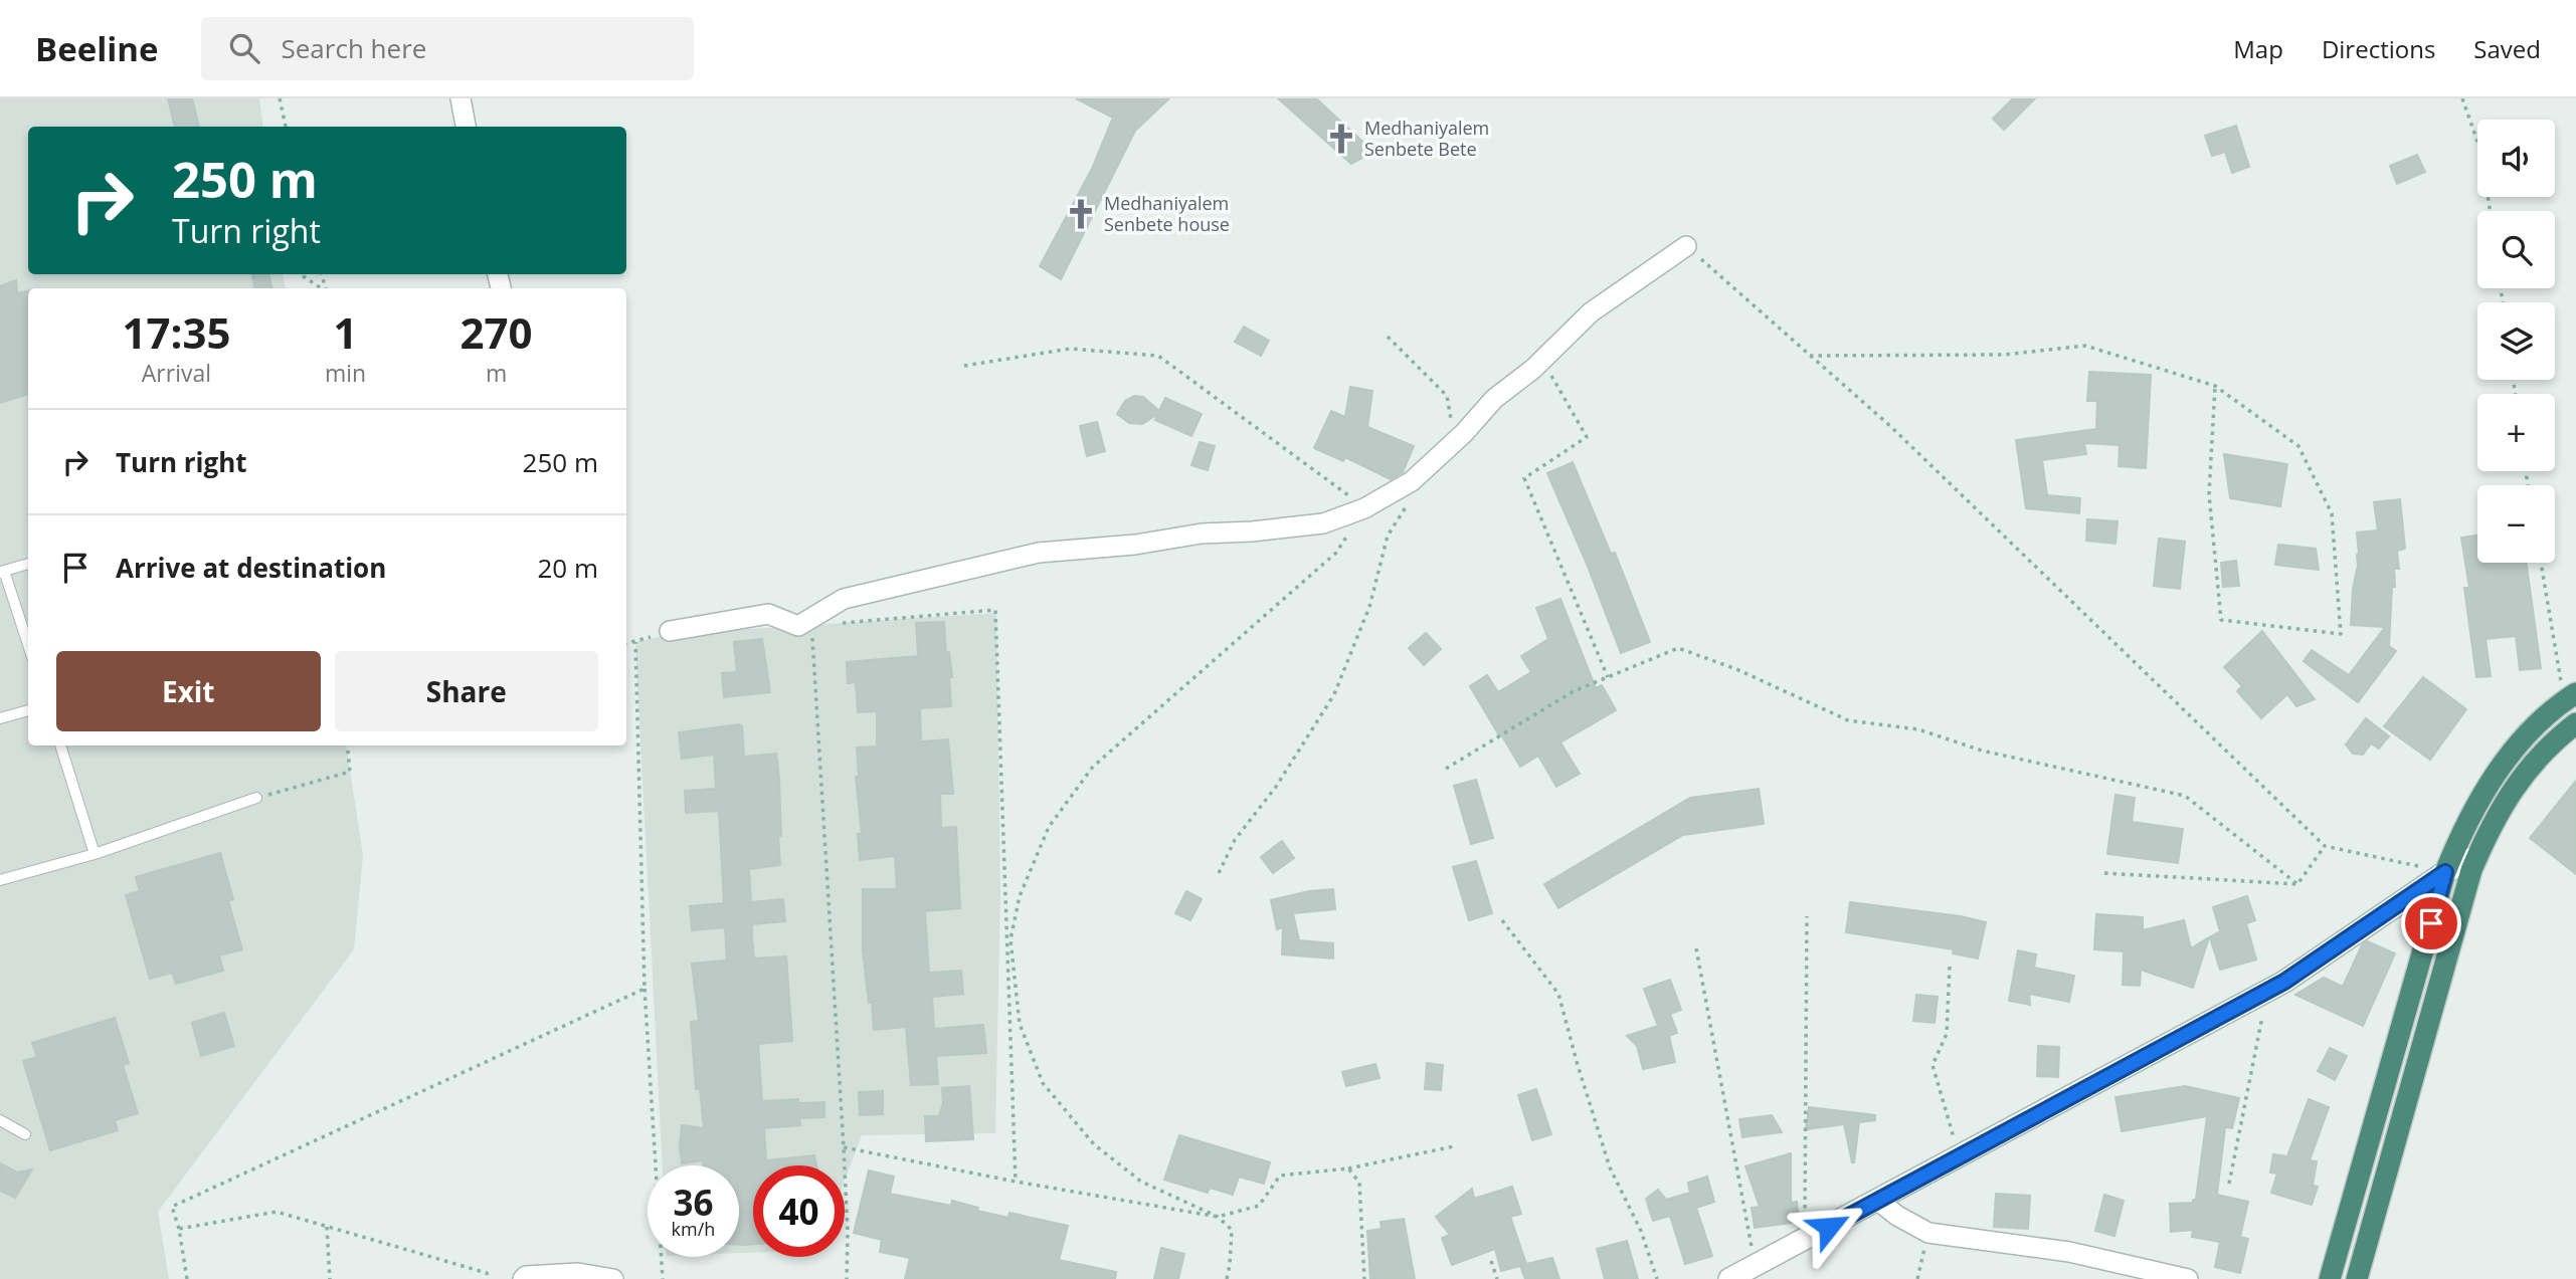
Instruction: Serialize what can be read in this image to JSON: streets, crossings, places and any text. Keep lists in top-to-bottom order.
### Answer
{
  "places": {
    "church": ["Medhaniyalem Senbete Bete", "Medhaniyalem Senbete house"]
  },
  "page": {
    "header": "Beeline",
    "search": "Search here",
    "nav": ["Map", "Directions", "Saved"],
    "map_buttons": ["+", "−"],
    "turn": ["250 m", "Turn right"],
    "eta": [
      "17:35",
      "Arrival",
      "1",
      "min",
      "270",
      "m"
    ],
    "list": [
      {
        "name": "Turn right",
        "value": "250 m"
      },
      {
        "name": "Arrive at destination",
        "value": "20 m"
      }
    ],
    "buttons": ["Exit", "Share"],
    "speed": "36 km/h",
    "limit": "40"
  }
}
